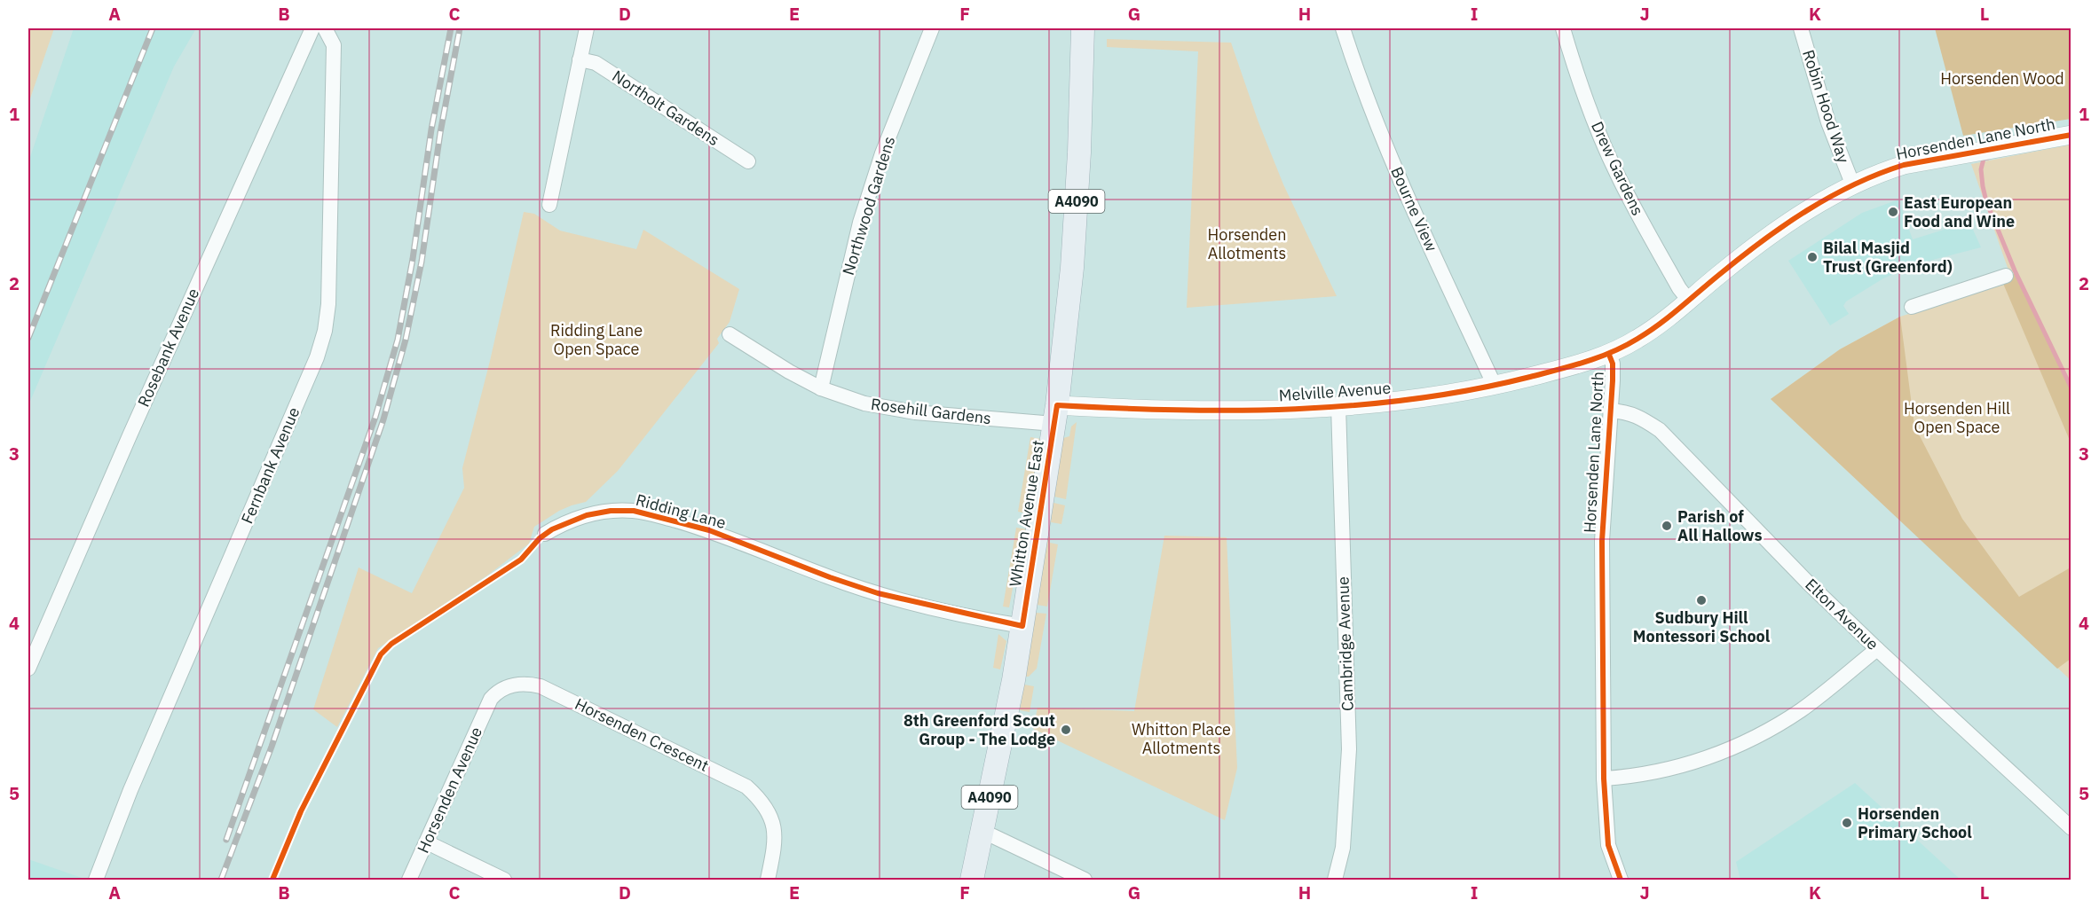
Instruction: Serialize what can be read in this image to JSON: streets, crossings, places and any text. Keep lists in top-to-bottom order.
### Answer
{
  "streets": {
    "main road": ["A4090", "Whitton Avenue East"],
    "street": [
      "Robin Hood Way",
      "Northolt Gardens",
      "Horsenden Lane North",
      "Drew Gardens",
      "Northwood Gardens",
      "Bourne View",
      "Rosebank Avenue",
      "Melville Avenue",
      "Rosehill Gardens",
      "Fernbank Avenue",
      "Ridding Lane",
      "Elton Avenue",
      "Cambridge Avenue",
      "Horsenden Crescent",
      "Horsenden Avenue"
    ]
  },
  "crossings": [
    ["Robin Hood Way", "Horsenden Lane North"],
    ["Horsenden Lane North", "Drew Gardens"],
    ["Horsenden Lane North", "Melville Avenue"],
    ["Horsenden Lane North", "Elton Avenue"],
    ["Northwood Gardens", "Rosehill Gardens"],
    ["Bourne View", "Melville Avenue"],
    ["Melville Avenue", "Rosehill Gardens"],
    ["Melville Avenue", "Whitton Avenue East"],
    ["Melville Avenue", "Cambridge Avenue"],
    ["Rosehill Gardens", "Whitton Avenue East"],
    ["Ridding Lane", "Whitton Avenue East"],
    ["Horsenden Crescent", "Horsenden Avenue"]
  ],
  "parks": [
    "Horsenden Wood",
    "Horsenden Allotments",
    "Ridding Lane Open Space",
    "Horsenden Hill Open Space",
    "Whitton Place Allotments"
  ],
  "places": [
    "East European Food and Wine",
    "Bilal Masjid Trust (Greenford)",
    "Parish of All Hallows",
    "Sudbury Hill Montessori School",
    "8th Greenford Scout Group - The Lodge",
    "Horsenden Primary School"
  ],
  "grid": {
    "columns": [
      "A",
      "B",
      "C",
      "D",
      "E",
      "F",
      "G",
      "H",
      "I",
      "J",
      "K",
      "L"
    ],
    "rows": [
      "1",
      "2",
      "3",
      "4",
      "5"
    ]
  }
}
